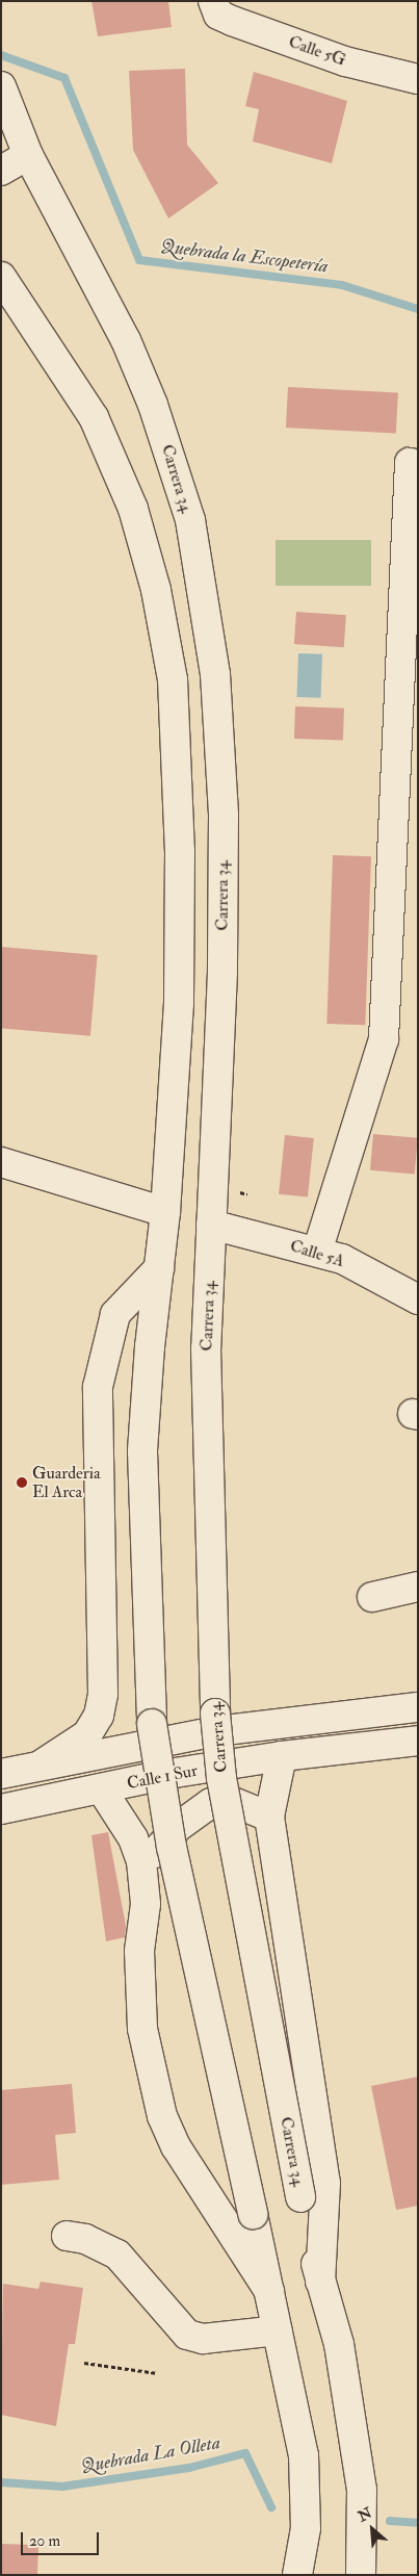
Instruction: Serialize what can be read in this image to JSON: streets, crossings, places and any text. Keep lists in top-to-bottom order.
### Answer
{
  "streets": {
    "street": [
      "Calle 5G",
      "Carrera 34",
      "Calle 5A",
      "Calle 1 Sur"
    ]
  },
  "crossings": [
    ["Carrera 34", "Calle 5A"]
  ],
  "water": ["Quebrada la Escopetería", "Quebrada La Olleta"],
  "places": ["Guarderia El Arca"],
  "scale_bar": "20 m",
  "north": "top left"
}
